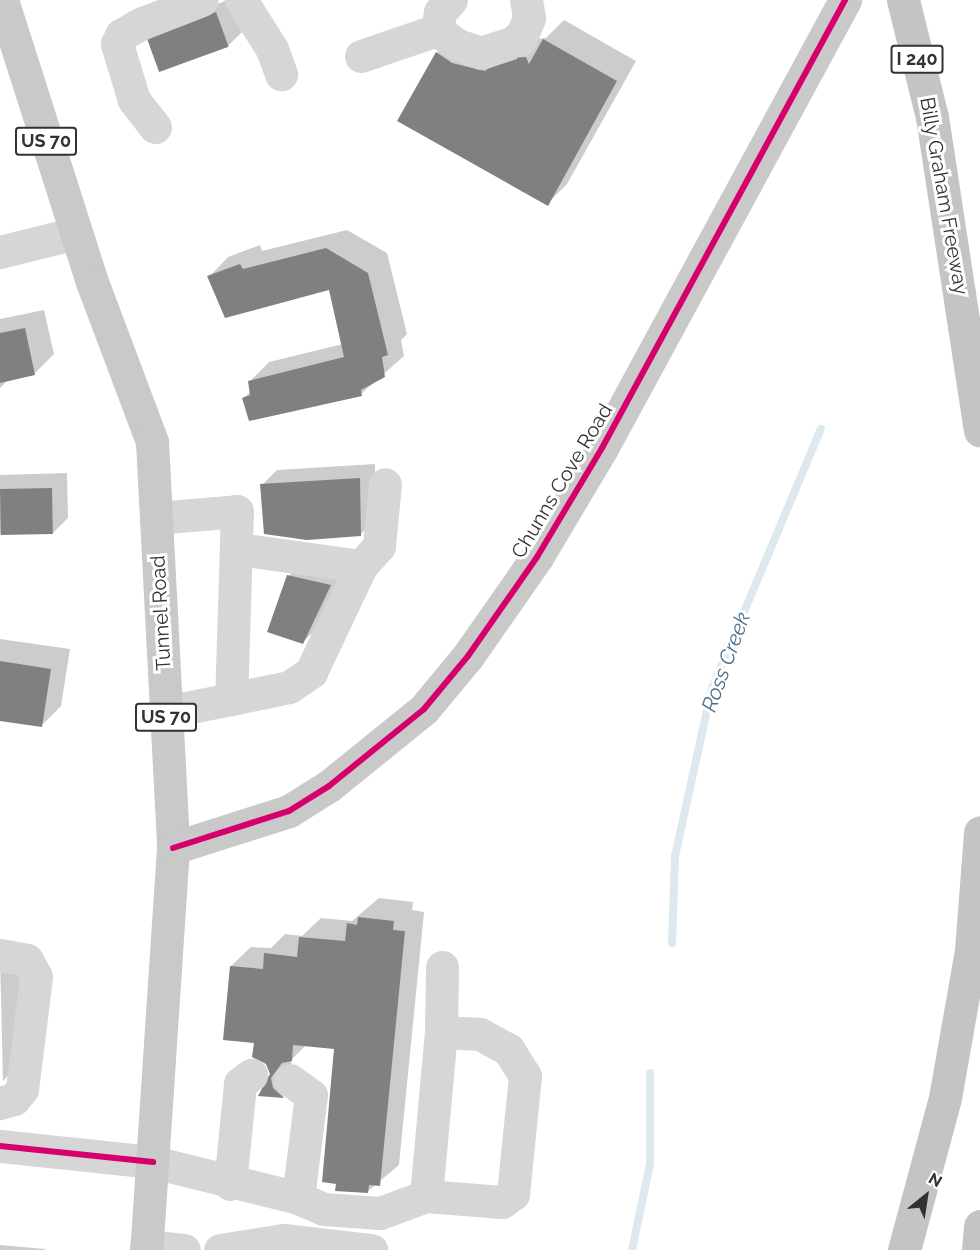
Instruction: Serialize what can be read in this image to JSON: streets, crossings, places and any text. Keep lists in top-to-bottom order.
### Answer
{
  "streets": {
    "highway": ["I 240", "Billy Graham Freeway"],
    "main road": ["US 70", "Chunns Cove Road", "Tunnel Road"]
  },
  "crossings": [
    ["Chunns Cove Road", "Tunnel Road"]
  ],
  "water": ["Ross Creek"],
  "north": "top right"
}
